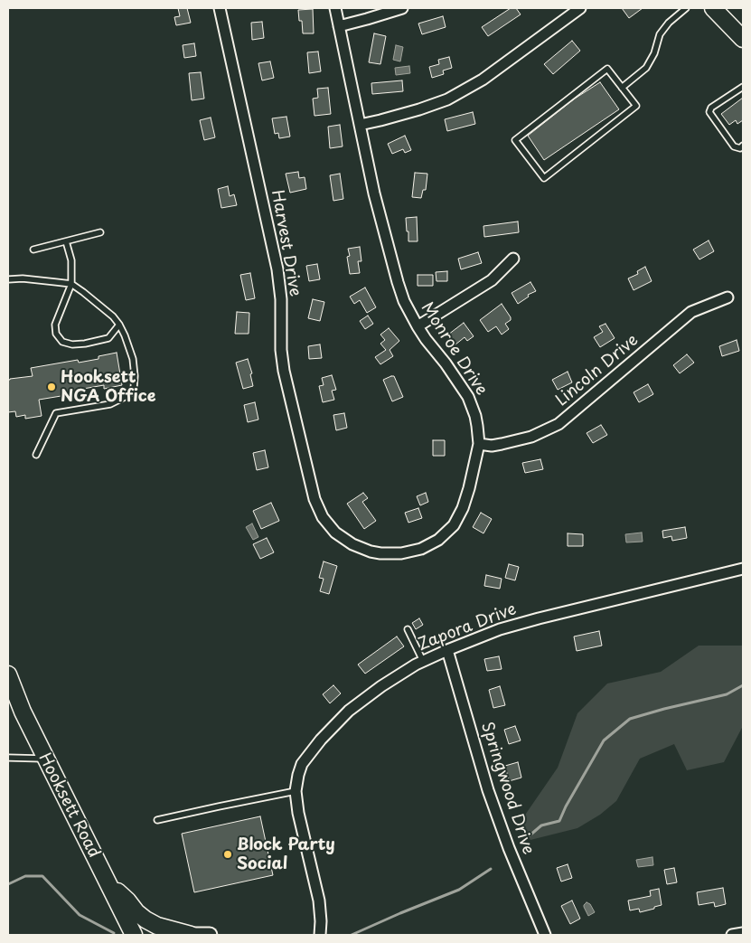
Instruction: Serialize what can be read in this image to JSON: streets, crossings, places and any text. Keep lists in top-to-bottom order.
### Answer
{
  "streets": {
    "main road": ["Hooksett Road"],
    "street": [
      "Harvest Drive",
      "Monroe Drive",
      "Lincoln Drive",
      "Zapora Drive",
      "Springwood Drive"
    ]
  },
  "crossings": [
    ["Harvest Drive", "Monroe Drive"],
    ["Monroe Drive", "Lincoln Drive"],
    ["Zapora Drive", "Springwood Drive"]
  ],
  "places": ["Hooksett NGA Office", "Block Party Social"]
}
